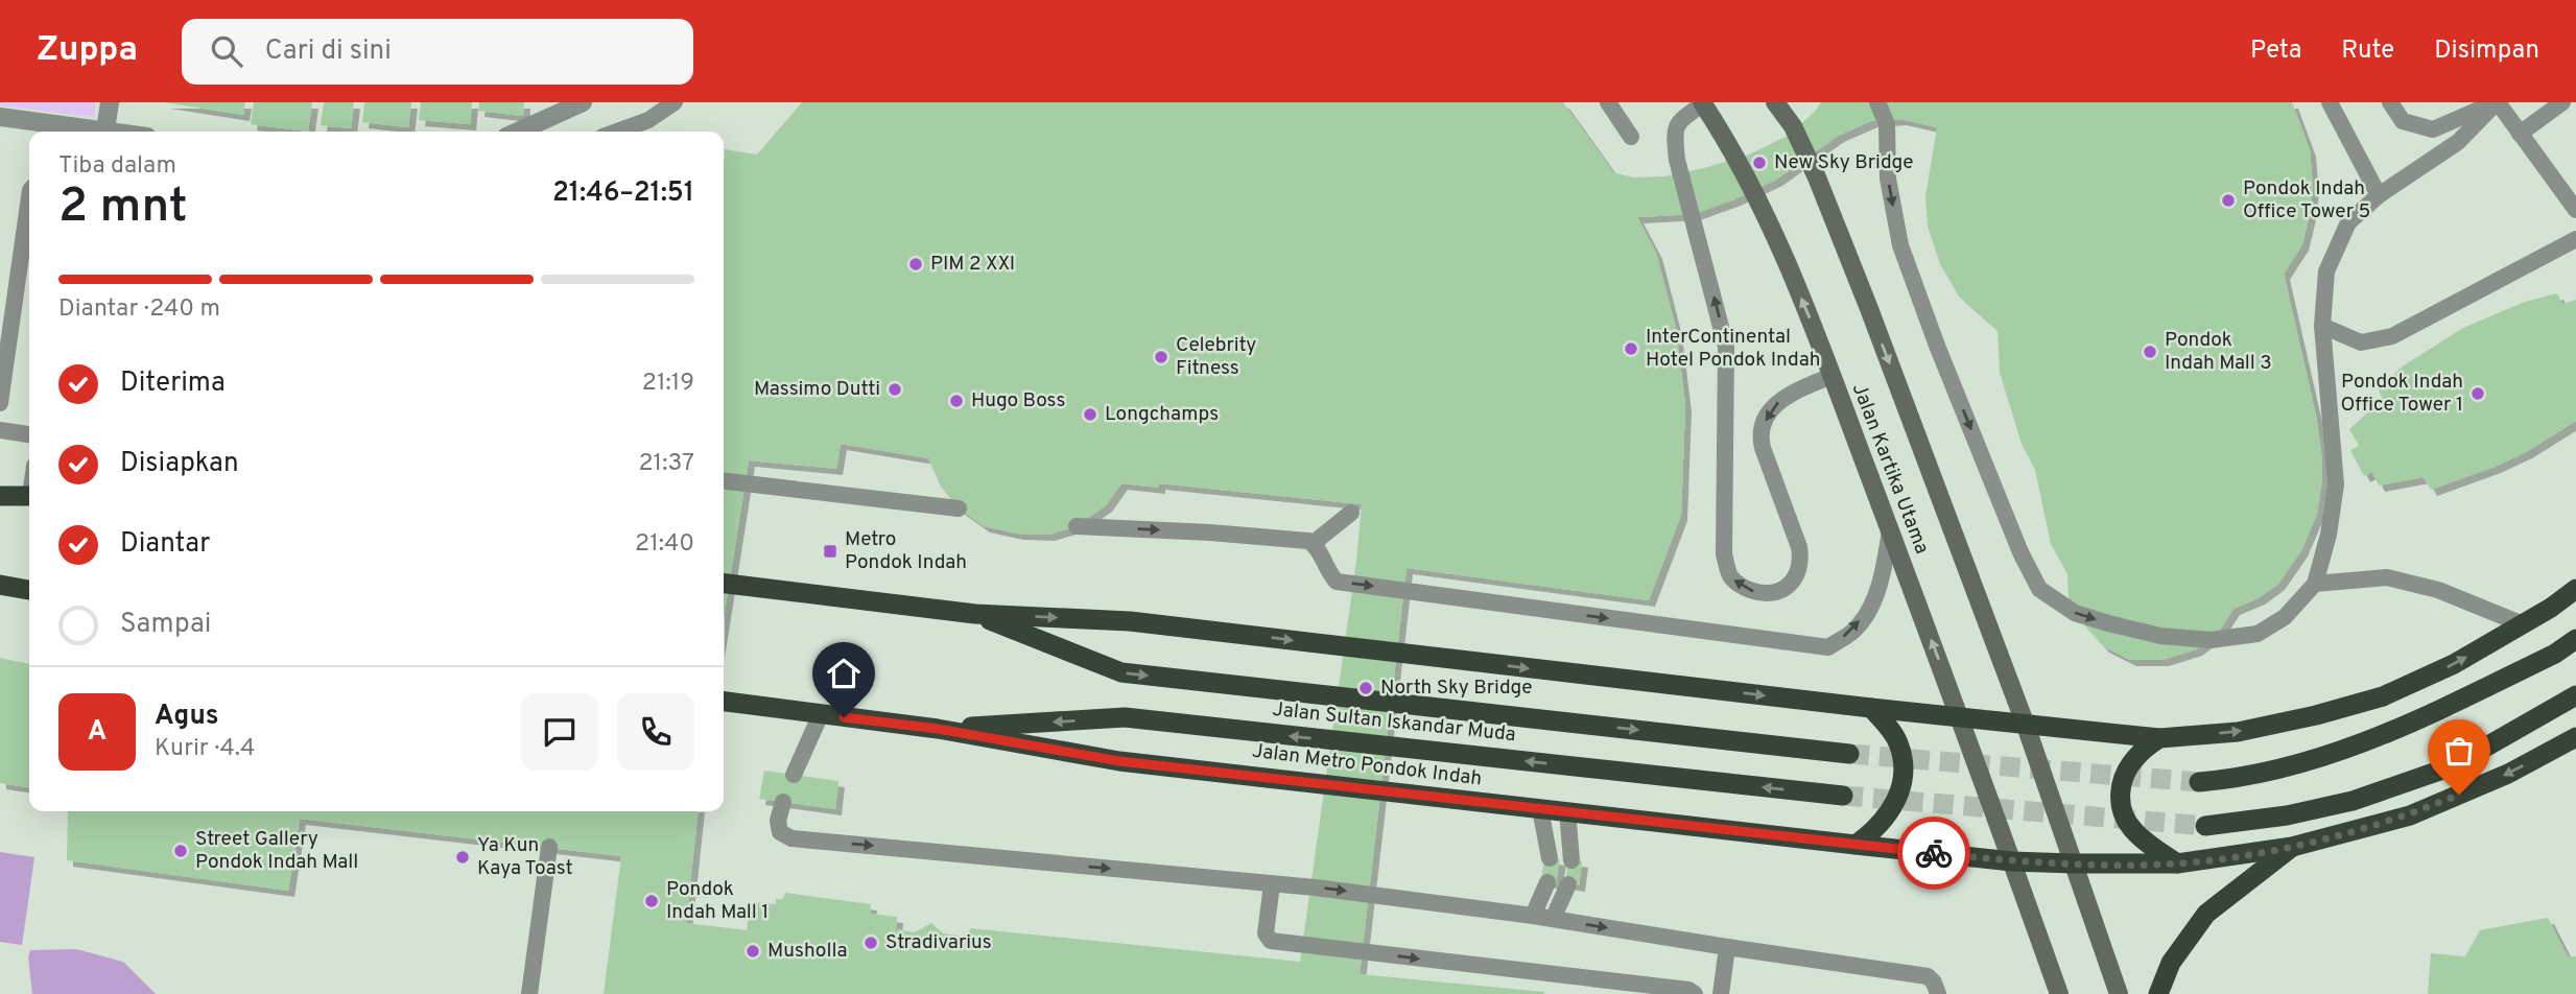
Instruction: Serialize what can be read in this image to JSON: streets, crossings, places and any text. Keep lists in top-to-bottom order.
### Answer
{
  "streets": {
    "highway": ["Jalan Sultan Iskandar Muda", "Jalan Metro Pondok Indah"],
    "main road": ["Jalan Kartika Utama"]
  },
  "crossings": [
    ["Jalan Kartika Utama", "Jalan Metro Pondok Indah"],
    ["Jalan Sultan Iskandar Muda", "Jalan Metro Pondok Indah"]
  ],
  "places": {
    "other": [
      "New Sky Bridge",
      "Pondok Indah Office Tower 5",
      "PIM 2 XXI",
      "InterContinental Hotel Pondok Indah",
      "Pondok Indah Mall 3",
      "Celebrity Fitness",
      "Massimo Dutti",
      "Pondok Indah Office Tower 1",
      "Hugo Boss",
      "Longchamps",
      "North Sky Bridge",
      "Street Gallery Pondok Indah Mall",
      "Ya Kun Kaya Toast",
      "Pondok Indah Mall 1",
      "Stradivarius",
      "Musholla"
    ],
    "transit": ["Metro Pondok Indah"]
  },
  "page": {
    "header": "Zuppa",
    "search": "Cari di sini",
    "nav": ["Peta", "Rute", "Disimpan"],
    "heading": ["2 mnt", "Tiba dalam", "21:46–21:51"],
    "panel": ["Agus", "Kurir · 4.4"],
    "bar": "Diantar · 240 m",
    "list": [
      ["Diterima", "21:19"],
      ["Disiapkan", "21:37"],
      ["Diantar", "21:40"],
      "Sampai"
    ],
    "round": "A"
  }
}
